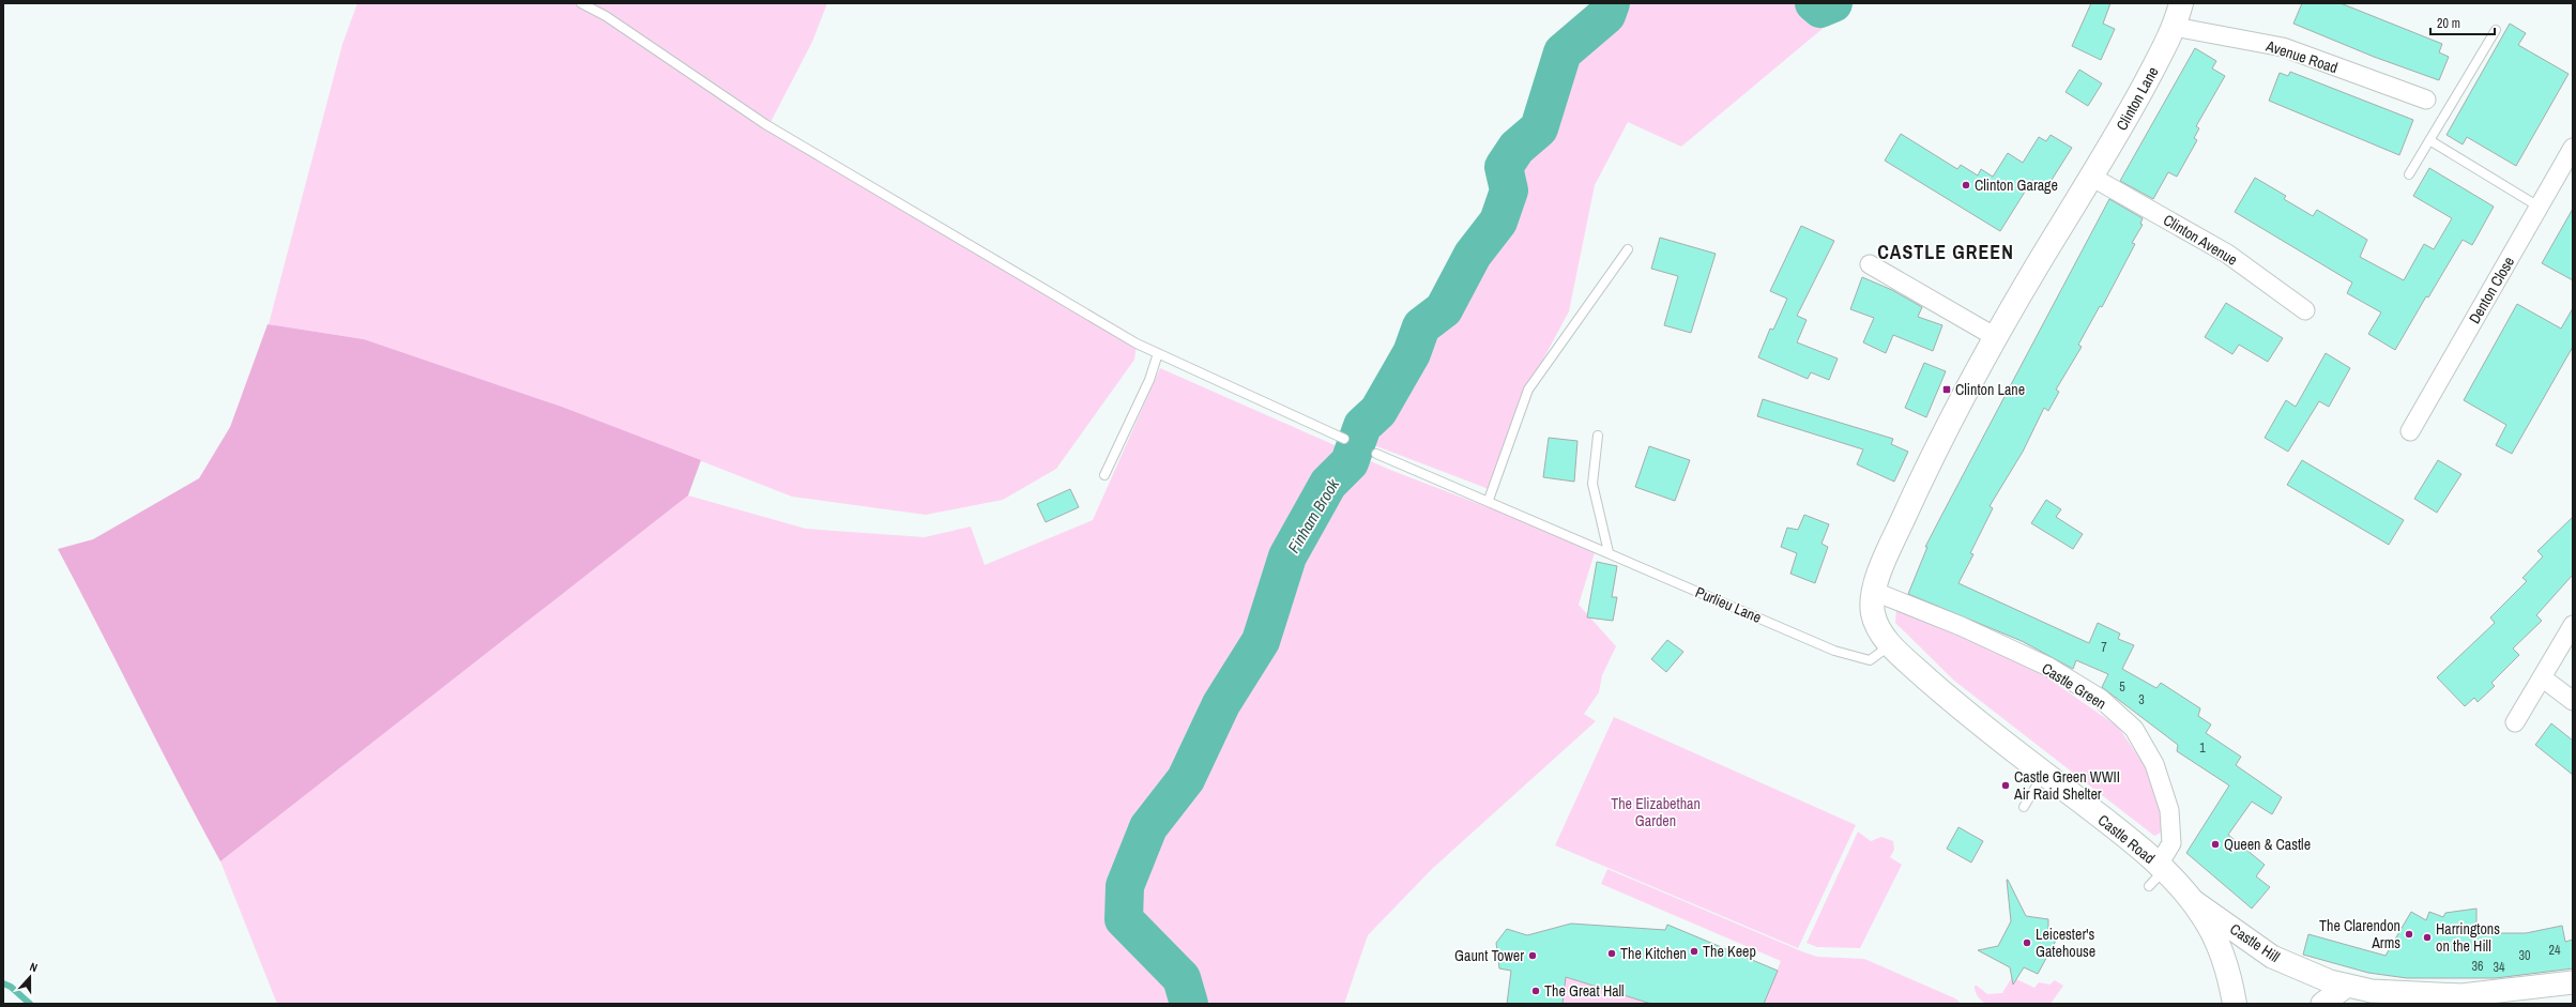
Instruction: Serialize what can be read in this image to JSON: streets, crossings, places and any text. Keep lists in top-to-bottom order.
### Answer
{
  "streets": {
    "main road": ["Clinton Lane", "Castle Road"],
    "street": [
      "Avenue Road",
      "Clinton Avenue",
      "Denton Close",
      "Castle Green",
      "Castle Hill"
    ],
    "lane": ["Purlieu Lane"]
  },
  "crossings": [
    ["Avenue Road", "Clinton Lane"],
    ["Clinton Lane", "Clinton Avenue"],
    ["Clinton Lane", "Purlieu Lane"],
    ["Clinton Lane", "Castle Green"],
    ["Clinton Lane", "Castle Road"],
    ["Purlieu Lane", "Castle Road"],
    ["Castle Green", "Castle Road"],
    ["Castle Road", "Castle Hill"]
  ],
  "districts": ["CASTLE GREEN"],
  "water": ["Finham Brook"],
  "parks": ["The Elizabethan Garden"],
  "places": {
    "other": [
      "Clinton Garage",
      "Castle Green WWII Air Raid Shelter",
      "Queen & Castle",
      "The Clarendon Arms",
      "Harringtons on the Hill",
      "Leicester's Gatehouse",
      "The Keep",
      "The Kitchen",
      "Gaunt Tower",
      "The Great Hall"
    ],
    "transit": ["Clinton Lane"]
  },
  "house_numbers": [
    "7",
    "5",
    "3",
    "1",
    "24",
    "30",
    "36",
    "34"
  ],
  "scale_bar": "20 m",
  "north": "top"
}
